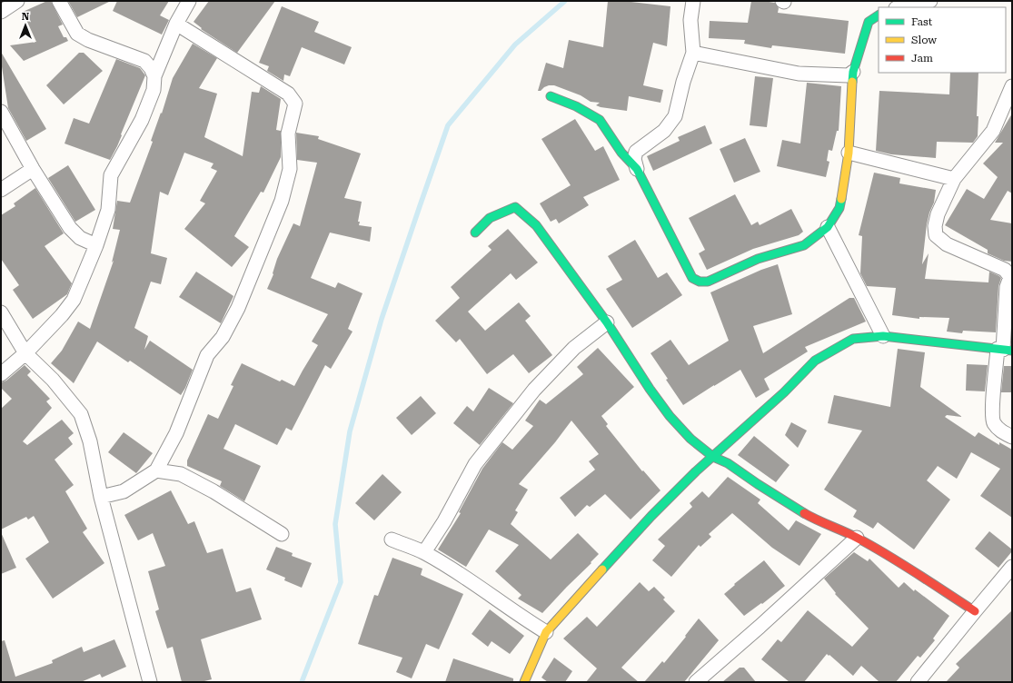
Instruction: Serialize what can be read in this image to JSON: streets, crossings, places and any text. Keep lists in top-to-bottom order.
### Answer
{
  "legend": ["Fast", "Slow", "Jam"],
  "north": "top"
}
